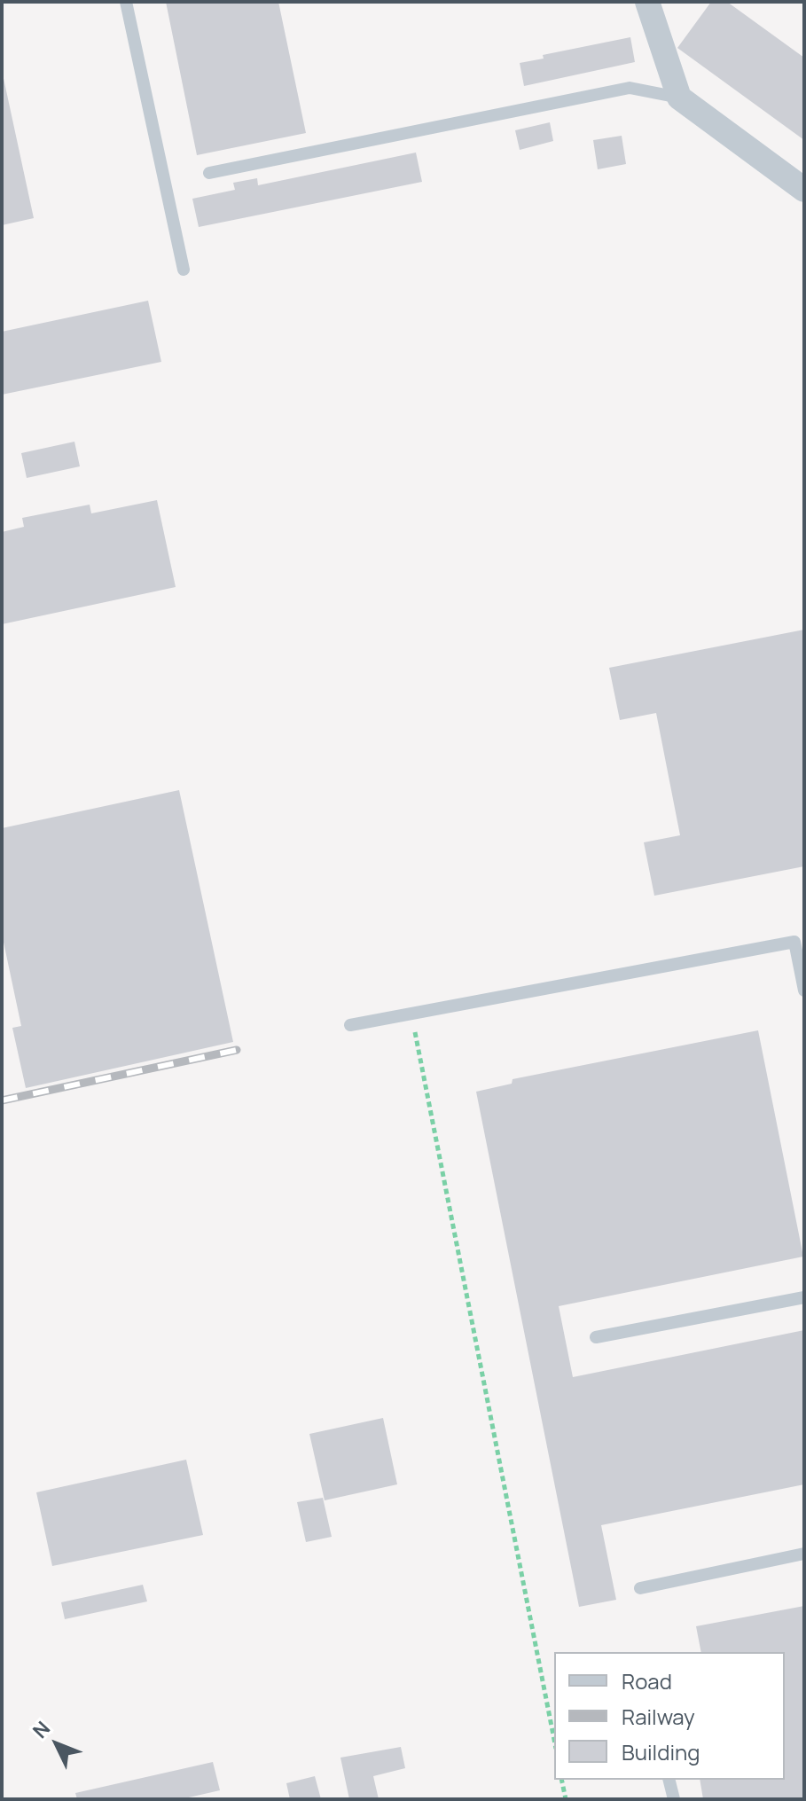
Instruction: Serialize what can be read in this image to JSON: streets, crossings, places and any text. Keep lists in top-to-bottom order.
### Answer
{
  "legend": ["Road", "Railway", "Building"],
  "north": "top left"
}
